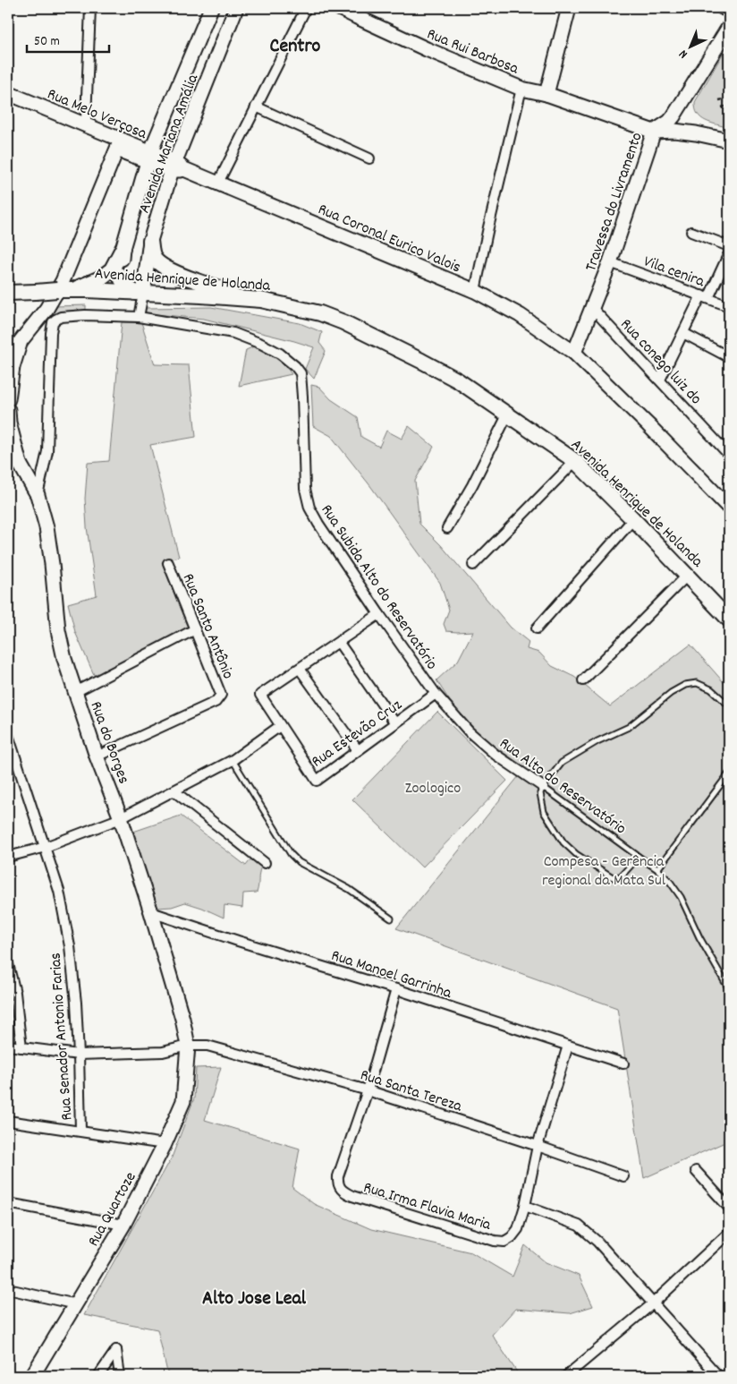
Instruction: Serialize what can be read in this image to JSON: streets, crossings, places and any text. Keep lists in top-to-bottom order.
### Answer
{
  "streets": {
    "main road": [
      "Rua Rui Barbosa",
      "Rua Melo Verçosa",
      "Avenida Mariana Amália",
      "Travessa do Livramento",
      "Rua Coronal Eurico Valois",
      "Avenida Henrique de Holanda",
      "Rua do Borges",
      "Rua Quartoze"
    ],
    "street": [
      "Vila cenira",
      "Rua conego luiz do",
      "Rua Subida Alto do Reservatório",
      "Rua Santo Antônio",
      "Rua Estevão Cruz",
      "Rua Alto do Reservatório",
      "Rua Manoel Garrinha",
      "Rua Senador Antonio Farias",
      "Rua Santa Tereza",
      "Rua Irma Flavia Maria"
    ]
  },
  "crossings": [
    ["Rua Rui Barbosa", "Travessa do Livramento"],
    ["Rua Melo Verçosa", "Avenida Mariana Amália"],
    ["Rua Melo Verçosa", "Rua Coronal Eurico Valois"],
    ["Avenida Mariana Amália", "Rua Coronal Eurico Valois"],
    ["Avenida Mariana Amália", "Avenida Henrique de Holanda"],
    ["Travessa do Livramento", "Rua Coronal Eurico Valois"],
    ["Travessa do Livramento", "Vila cenira"],
    ["Travessa do Livramento", "Rua conego luiz do"],
    ["Rua Subida Alto do Reservatório", "Rua Estevão Cruz"],
    ["Rua Subida Alto do Reservatório", "Rua do Borges"],
    ["Rua Subida Alto do Reservatório", "Rua Alto do Reservatório"],
    ["Rua Santo Antônio", "Rua do Borges"],
    ["Rua Estevão Cruz", "Rua Alto do Reservatório"],
    ["Rua do Borges", "Rua Manoel Garrinha"],
    ["Rua do Borges", "Rua Santa Tereza"],
    ["Rua do Borges", "Rua Quartoze"],
    ["Rua Senador Antonio Farias", "Rua Santa Tereza"],
    ["Rua Santa Tereza", "Rua Irma Flavia Maria"],
    ["Rua Santa Tereza", "Rua Quartoze"]
  ],
  "districts": ["Centro", "Alto Jose Leal"],
  "parks": ["Zoologico", "Compesa - Gerência regional da Mata Sul"],
  "scale_bar": "50 m",
  "north": "bottom left"
}
